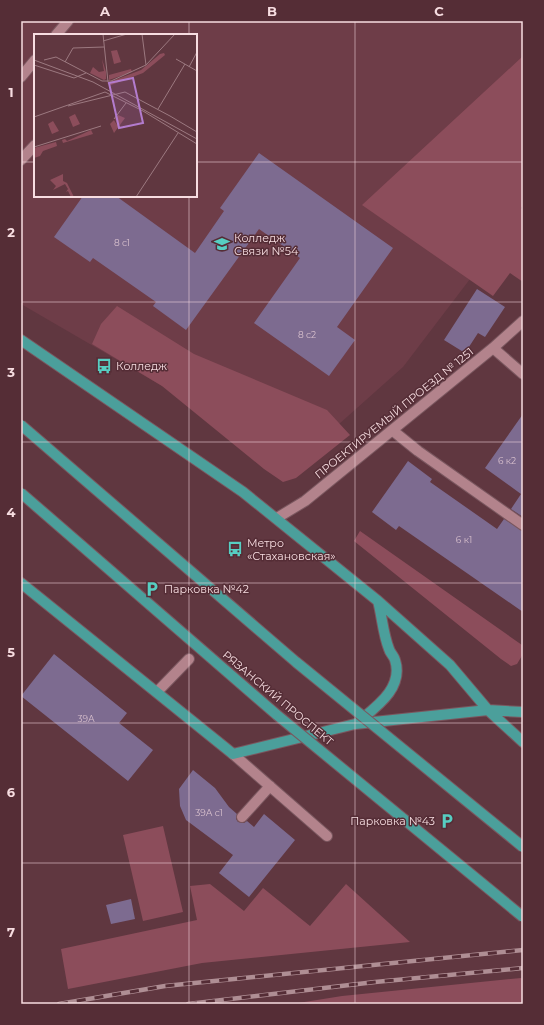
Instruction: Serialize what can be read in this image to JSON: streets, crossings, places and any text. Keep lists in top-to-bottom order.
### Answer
{
  "streets": {
    "main road": ["РЯЗАНСКИЙ ПРОСПЕКТ"],
    "street": ["ПРОЕКТИРУЕМЫЙ ПРОЕЗД № 1251"]
  },
  "places": {
    "school or university": ["Колледж Связи №54"],
    "bus stop": ["Колледж", "Метро «Стахановская»"],
    "parking": ["Парковка №42", "Парковка №43"]
  },
  "house_numbers": [
    "8 с1",
    "8 с2",
    "6 к2",
    "6 к1",
    "39А",
    "39А с1"
  ],
  "grid": {
    "columns": ["A", "B", "C"],
    "rows": [
      "1",
      "2",
      "3",
      "4",
      "5",
      "6",
      "7"
    ]
  }
}
